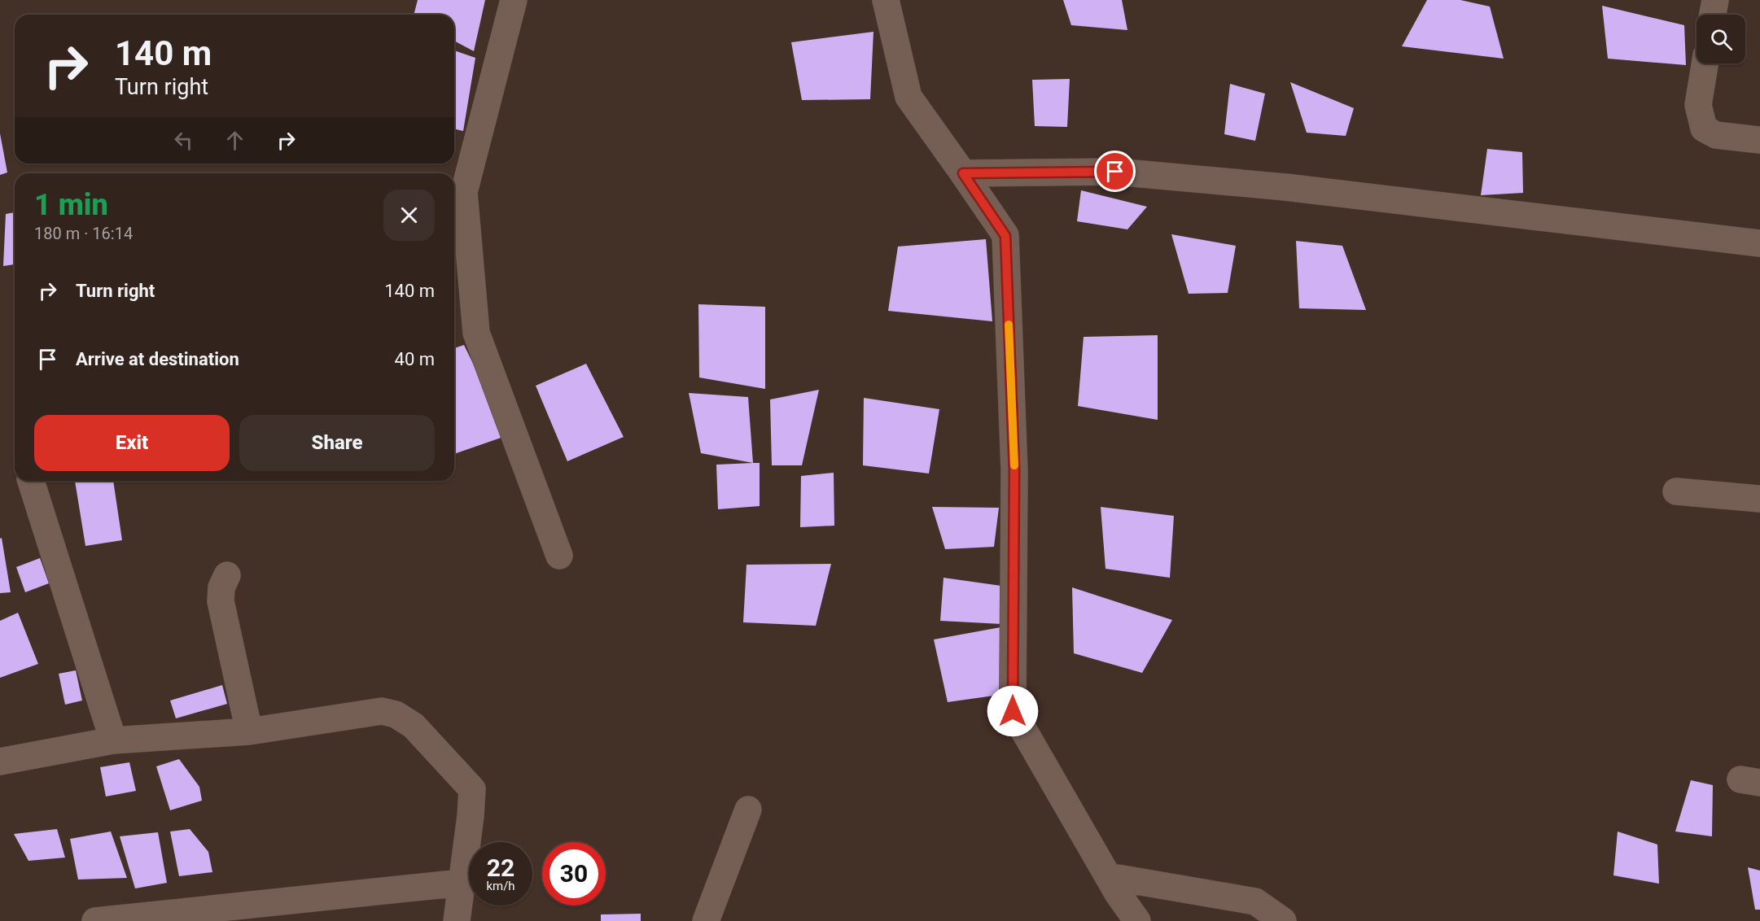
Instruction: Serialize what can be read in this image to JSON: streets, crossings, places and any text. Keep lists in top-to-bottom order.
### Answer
{
  "page": {
    "turn": ["140 m", "Turn right"],
    "heading": ["1 min", "180 m · 16:14"],
    "list": [
      {
        "name": "Turn right",
        "value": "140 m"
      },
      {
        "name": "Arrive at destination",
        "value": "40 m"
      }
    ],
    "buttons": ["Exit", "Share"],
    "speed": "22 km/h",
    "limit": "30"
  }
}
